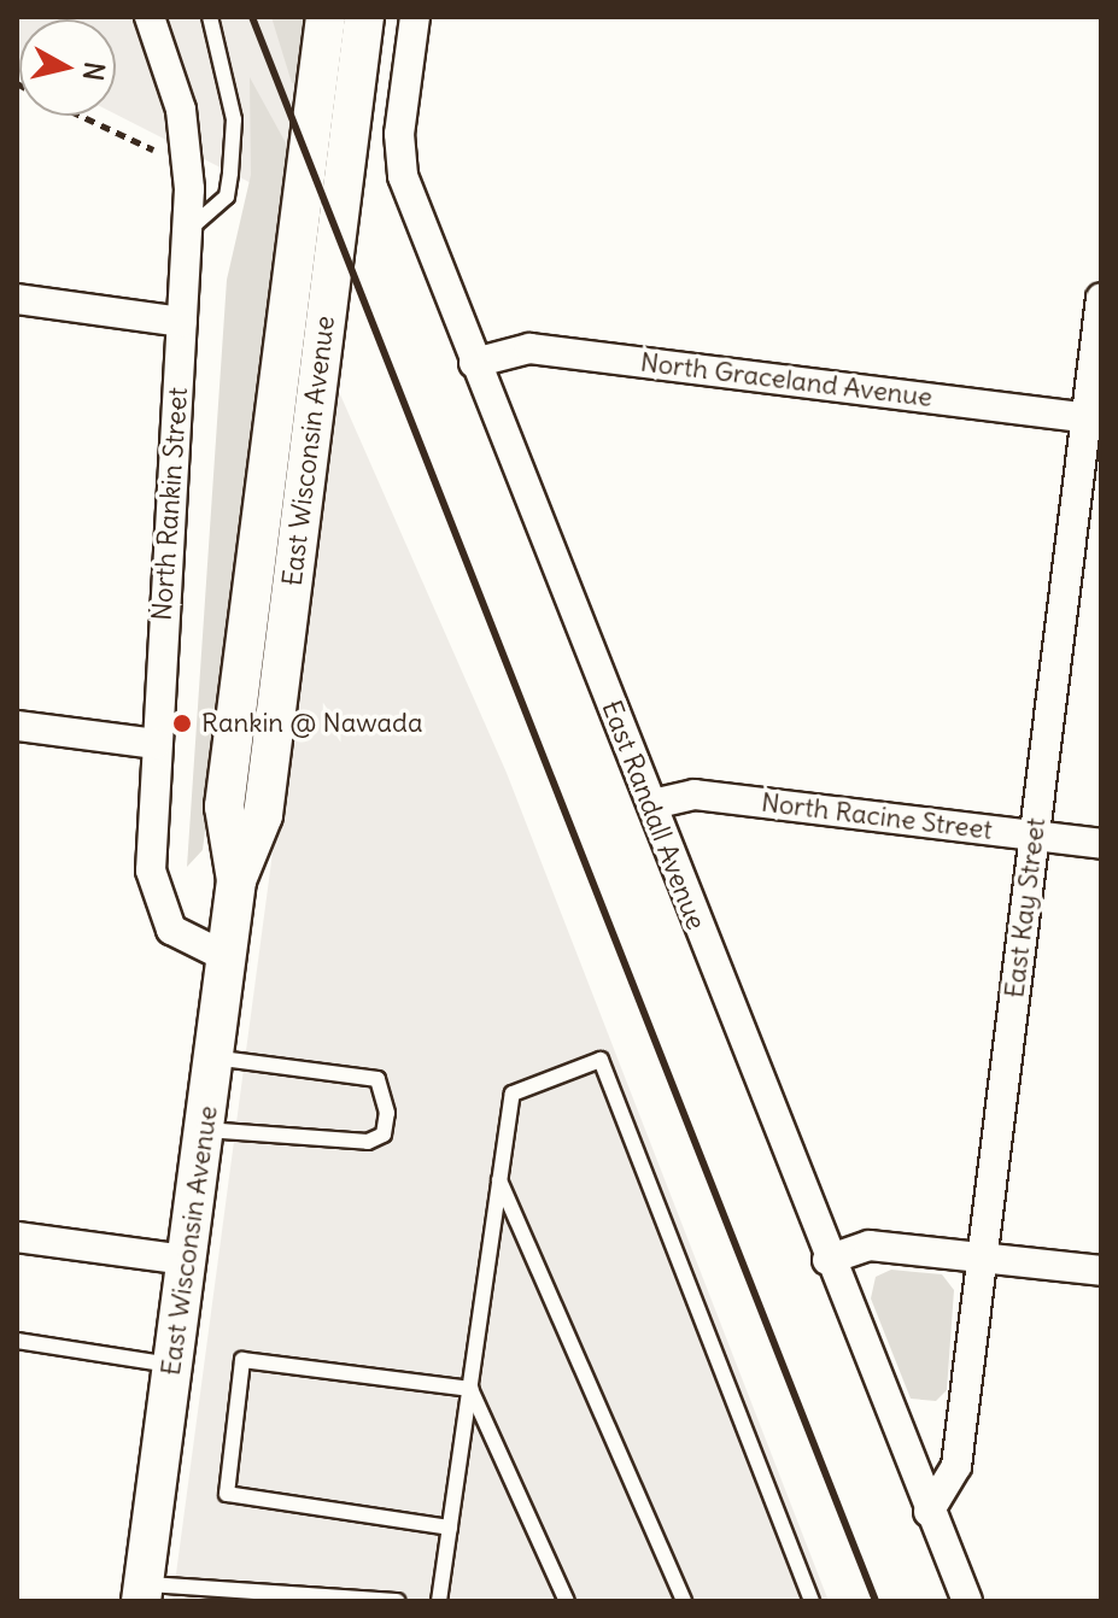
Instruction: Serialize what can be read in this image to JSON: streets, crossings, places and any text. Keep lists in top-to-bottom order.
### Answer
{
  "streets": {
    "main road": ["East Wisconsin Avenue"],
    "street": [
      "North Graceland Avenue",
      "North Rankin Street",
      "East Randall Avenue",
      "North Racine Street",
      "East Kay Street"
    ]
  },
  "crossings": [
    ["North Graceland Avenue", "East Randall Avenue"],
    ["North Graceland Avenue", "East Kay Street"],
    ["East Wisconsin Avenue", "North Rankin Street"],
    ["East Randall Avenue", "North Racine Street"],
    ["East Randall Avenue", "East Kay Street"],
    ["North Racine Street", "East Kay Street"]
  ],
  "places": ["Rankin @ Nawada"],
  "north": "right"
}
